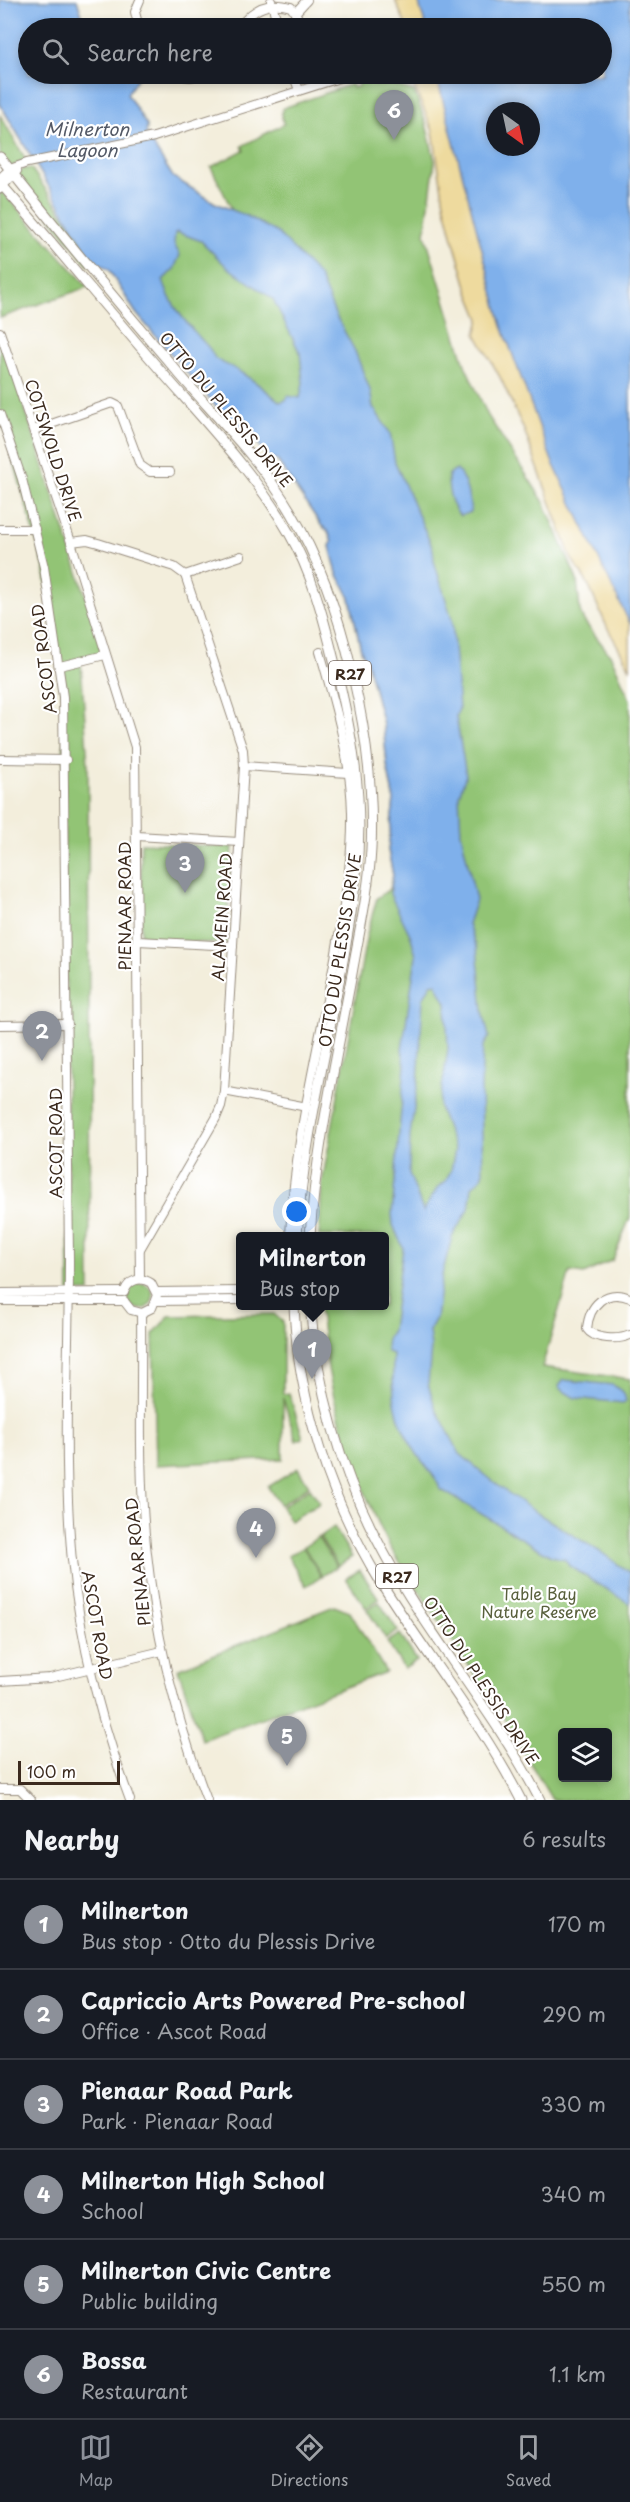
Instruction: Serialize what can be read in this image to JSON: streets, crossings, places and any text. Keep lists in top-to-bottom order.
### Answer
{
  "streets": {
    "main road": ["OTTO DU PLESSIS DRIVE", "R27"],
    "street": [
      "COTSWOLD DRIVE",
      "ASCOT ROAD",
      "PIENAAR ROAD",
      "ALAMEIN ROAD"
    ]
  },
  "crossings": [
    ["OTTO DU PLESSIS DRIVE", "R27"],
    ["COTSWOLD DRIVE", "PIENAAR ROAD"],
    ["COTSWOLD DRIVE", "ALAMEIN ROAD"],
    ["PIENAAR ROAD", "ALAMEIN ROAD"]
  ],
  "water": ["Milnerton Lagoon"],
  "parks": ["Table Bay Nature Reserve"],
  "scale_bar": "100 m",
  "north": "bottom right",
  "page": {
    "search": "Search here",
    "pins": [
      "6",
      "3",
      "2",
      "1",
      "4",
      "5"
    ],
    "popup": ["Milnerton", "Bus stop"],
    "scale": "100 m",
    "heading": ["Nearby", "6 results"],
    "list": [
      {
        "mark": "1",
        "name": "Milnerton",
        "note": "Bus stop · Otto du Plessis Drive",
        "value": "170 m"
      },
      {
        "mark": "2",
        "name": "Capriccio Arts Powered Pre-school",
        "note": "Office · Ascot Road",
        "value": "290 m"
      },
      {
        "mark": "3",
        "name": "Pienaar Road Park",
        "note": "Park · Pienaar Road",
        "value": "330 m"
      },
      {
        "mark": "4",
        "name": "Milnerton High School",
        "note": "School",
        "value": "340 m"
      },
      {
        "mark": "5",
        "name": "Milnerton Civic Centre",
        "note": "Public building",
        "value": "550 m"
      },
      {
        "mark": "6",
        "name": "Bossa",
        "note": "Restaurant",
        "value": "1.1 km"
      }
    ],
    "nav": ["Map", "Directions", "Saved"]
  }
}
